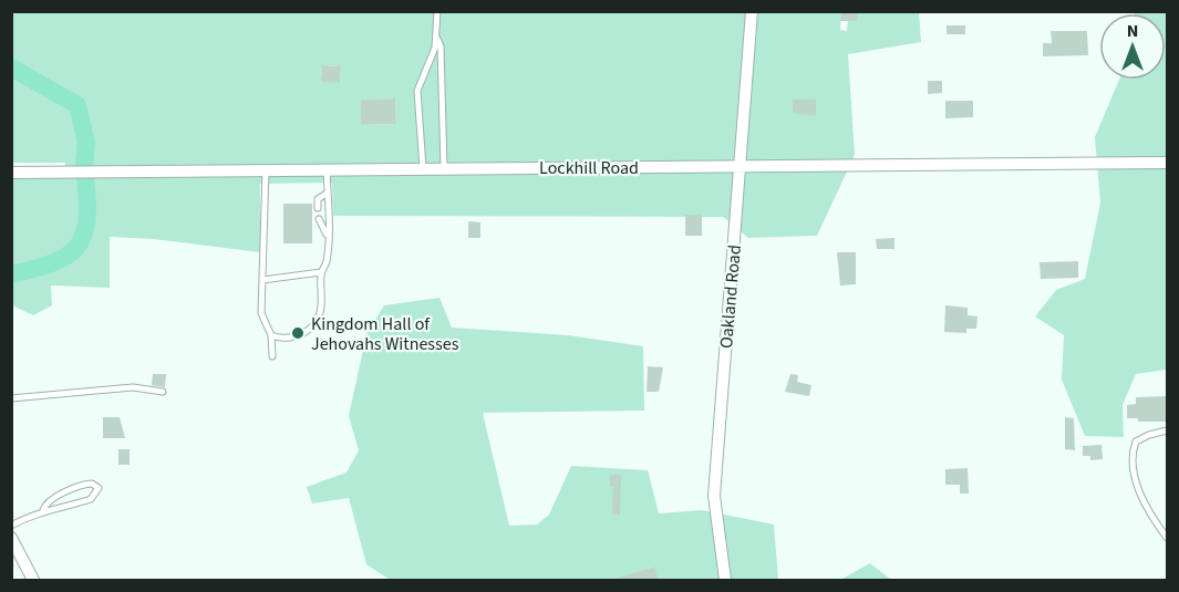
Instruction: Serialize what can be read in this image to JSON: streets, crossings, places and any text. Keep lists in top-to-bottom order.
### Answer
{
  "streets": {
    "street": ["Lockhill Road", "Oakland Road"]
  },
  "crossings": [
    ["Lockhill Road", "Oakland Road"]
  ],
  "places": ["Kingdom Hall of Jehovahs Witnesses"],
  "north": "top"
}
